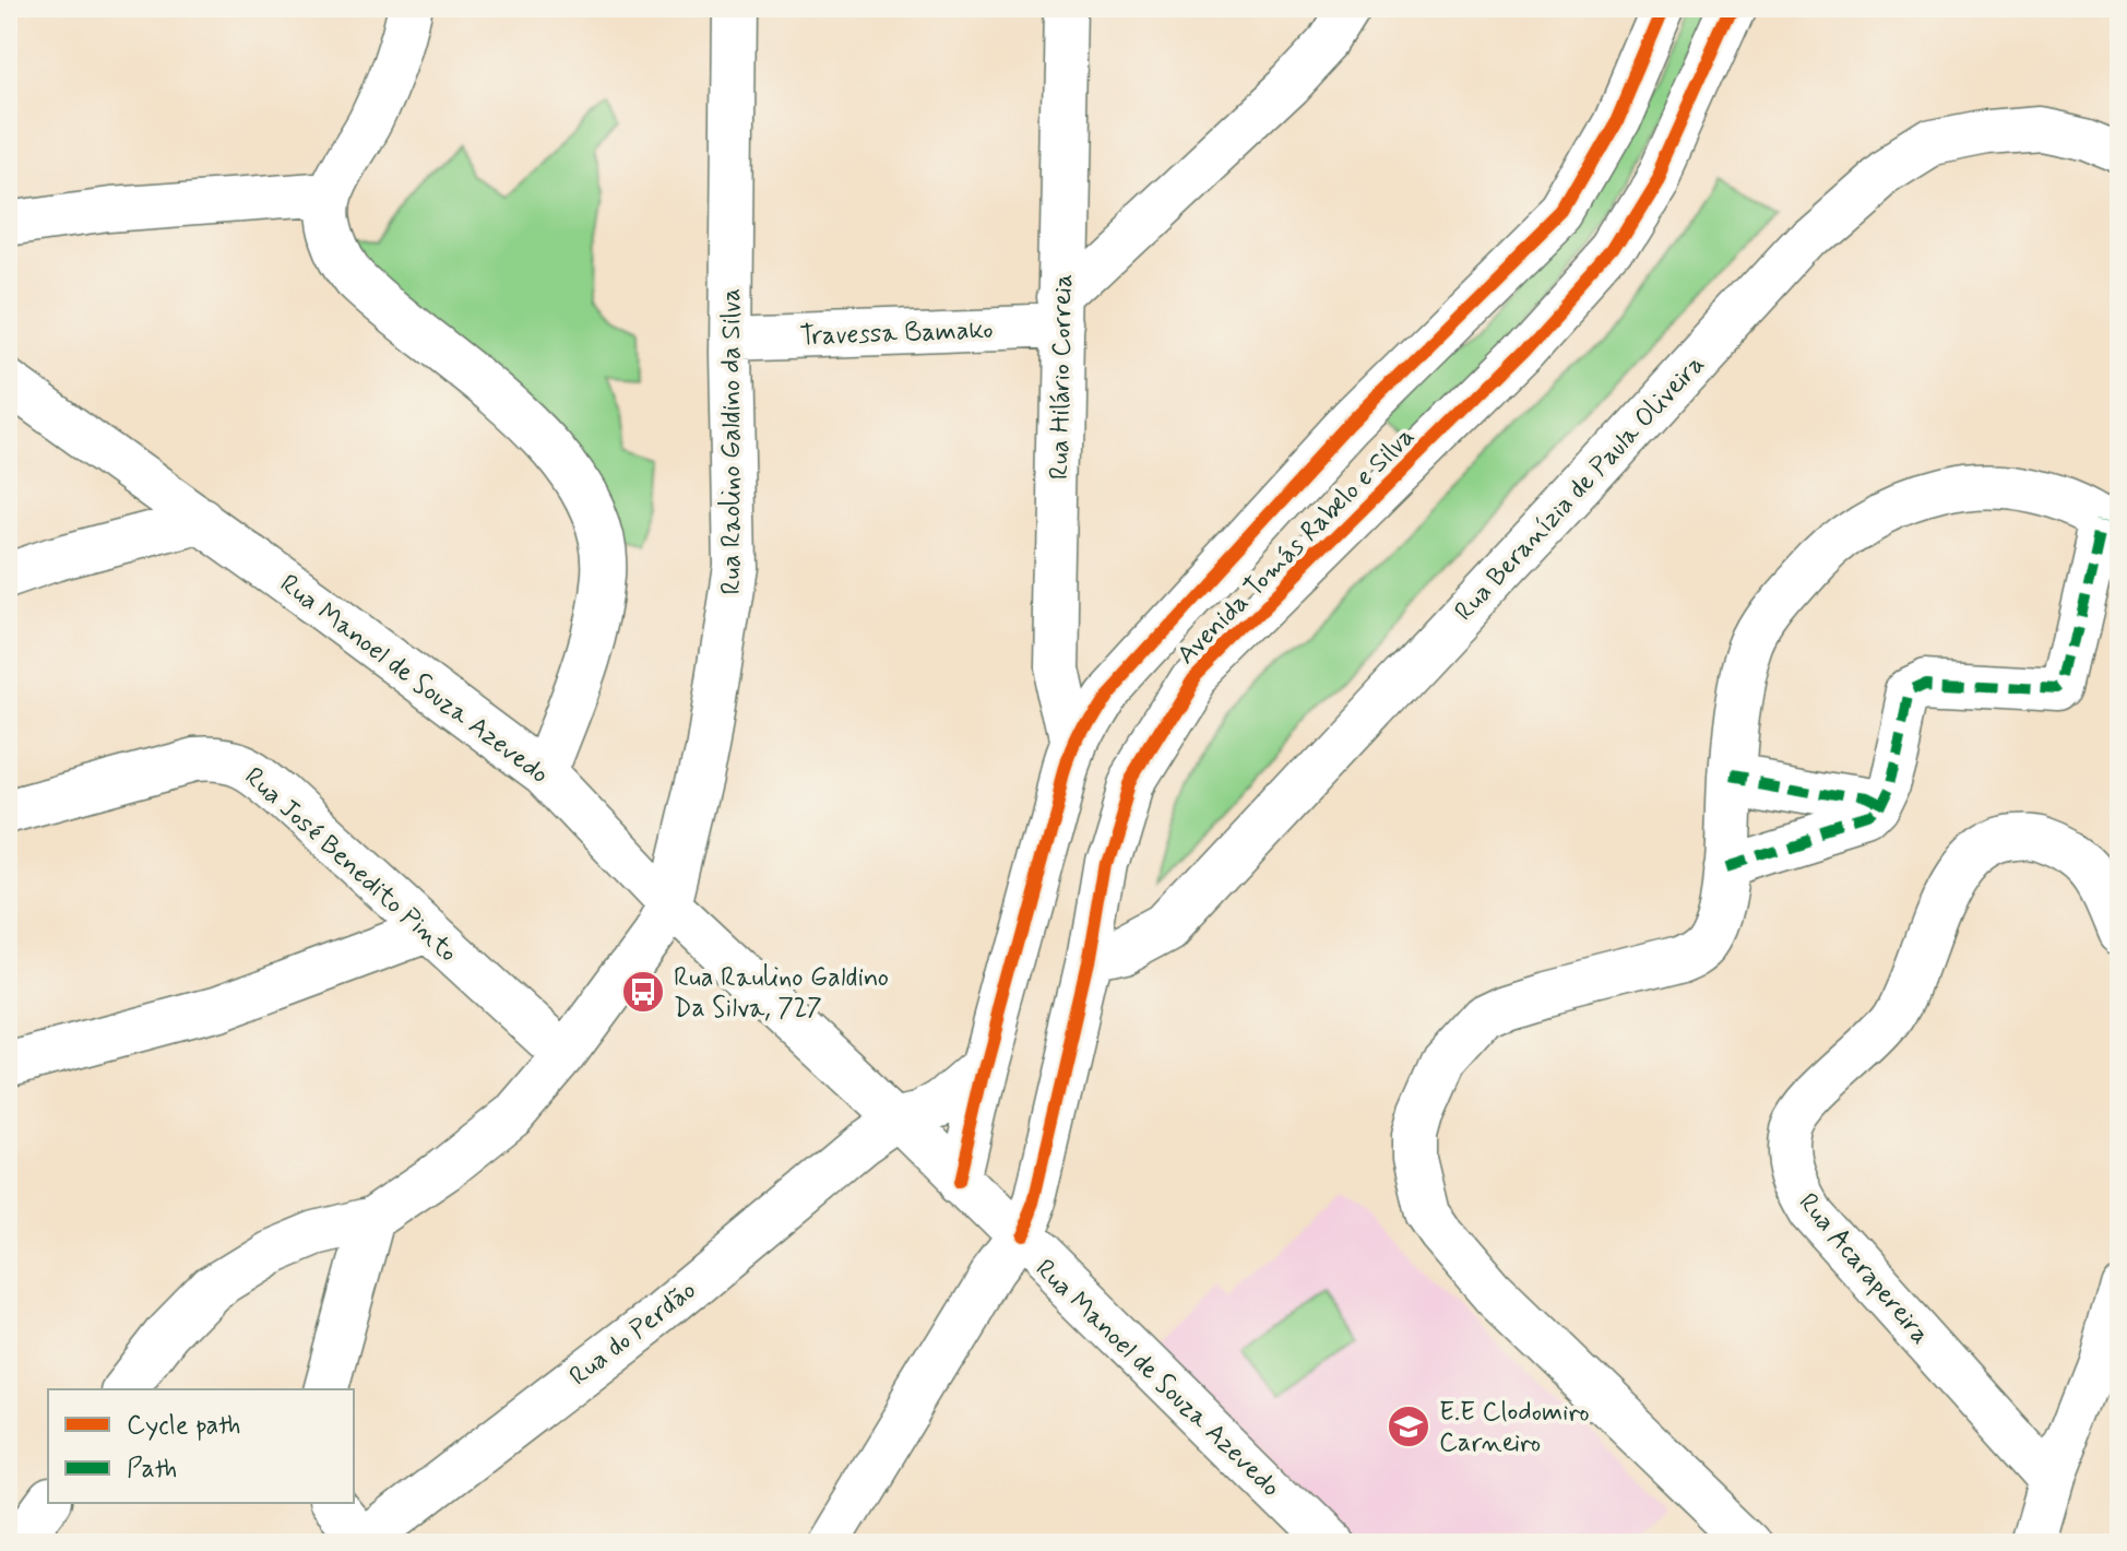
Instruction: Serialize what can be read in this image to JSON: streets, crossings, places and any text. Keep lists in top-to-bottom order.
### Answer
{
  "streets": {
    "street": [
      "Travessa Bamako",
      "Rua Hilário Correia",
      "Rua Raolino Galdino da Silva",
      "Rua Beranízia de Paula Oliveira",
      "Avenida Tomás Rabelo e Silva",
      "Rua Manoel de Souza Azevedo",
      "Rua José Benedito Pinto",
      "Rua Acarapereira",
      "Rua do Perdão"
    ]
  },
  "crossings": [
    ["Travessa Bamako", "Rua Hilário Correia"],
    ["Travessa Bamako", "Rua Raolino Galdino da Silva"],
    ["Rua Hilário Correia", "Avenida Tomás Rabelo e Silva"],
    ["Rua Raolino Galdino da Silva", "Rua Manoel de Souza Azevedo"],
    ["Rua Raolino Galdino da Silva", "Rua José Benedito Pinto"],
    ["Rua Beranízia de Paula Oliveira", "Avenida Tomás Rabelo e Silva"],
    ["Avenida Tomás Rabelo e Silva", "Rua Manoel de Souza Azevedo"],
    ["Avenida Tomás Rabelo e Silva", "Rua do Perdão"],
    ["Rua Manoel de Souza Azevedo", "Rua do Perdão"]
  ],
  "places": {
    "bus stop": ["Rua Raulino Galdino Da Silva, 727"],
    "school or university": ["E.E Clodomiro Carneiro"]
  },
  "legend": ["Cycle path", "Path"]
}
